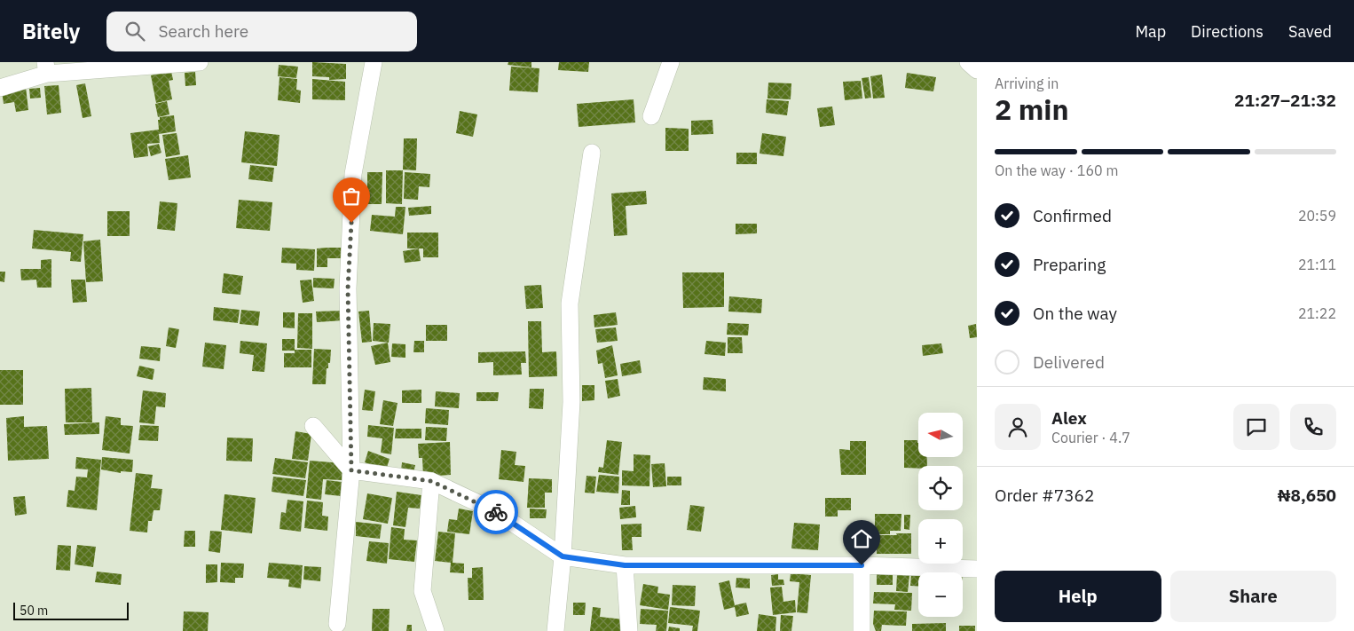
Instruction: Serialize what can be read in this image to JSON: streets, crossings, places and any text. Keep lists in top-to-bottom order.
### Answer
{
  "scale_bar": "50 m",
  "north": "left",
  "page": {
    "header": "Bitely",
    "search": "Search here",
    "nav": ["Map", "Directions", "Saved"],
    "heading": ["2 min", "Arriving in", "21:27–21:32"],
    "panel": [
      "Alex",
      "Courier · 4.7",
      "Order #7362",
      "₦8,650"
    ],
    "bar": "On the way · 160 m",
    "list": [
      ["Confirmed", "20:59"],
      ["Preparing", "21:11"],
      ["On the way", "21:22"],
      "Delivered"
    ],
    "map_buttons": ["+", "−"],
    "buttons": ["Help", "Share"],
    "scale": "50 m"
  }
}
